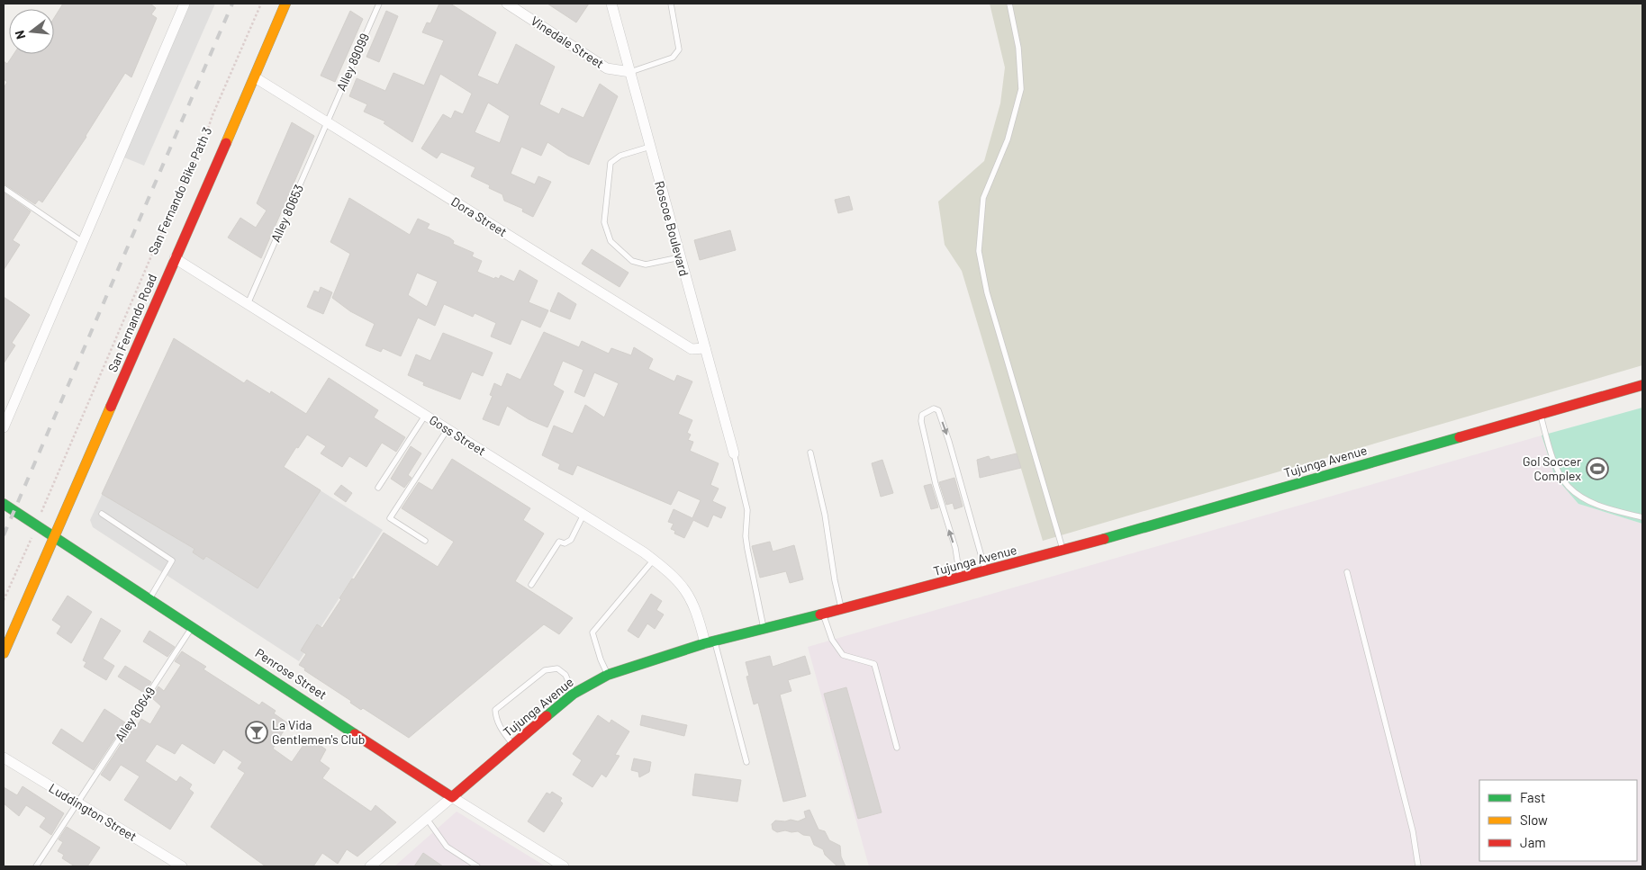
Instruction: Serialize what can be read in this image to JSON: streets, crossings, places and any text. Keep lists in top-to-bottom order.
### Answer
{
  "streets": {
    "street": [
      "Vinedale Street",
      "Dora Street",
      "Roscoe Boulevard",
      "San Fernando Road",
      "Goss Street",
      "Tujunga Avenue",
      "Penrose Street",
      "Luddington Street"
    ],
    "lane": ["Alley 89099", "Alley 80653", "Alley 80649"],
    "path": ["San Fernando Bike Path 3"]
  },
  "crossings": [
    ["Vinedale Street", "Roscoe Boulevard"],
    ["Alley 89099", "Alley 80653"],
    ["Alley 89099", "Dora Street"],
    ["San Fernando Bike Path 3", "Penrose Street"],
    ["Alley 80653", "Dora Street"],
    ["Alley 80653", "Goss Street"],
    ["Dora Street", "Roscoe Boulevard"],
    ["Dora Street", "San Fernando Road"],
    ["San Fernando Road", "Goss Street"],
    ["San Fernando Road", "Penrose Street"],
    ["Goss Street", "Tujunga Avenue"],
    ["Tujunga Avenue", "Penrose Street"],
    ["Penrose Street", "Alley 80649"],
    ["Alley 80649", "Luddington Street"]
  ],
  "places": {
    "sports": ["Gol Soccer Complex"],
    "bar": ["La Vida Gentlemen's Club"]
  },
  "legend": ["Fast", "Slow", "Jam"],
  "north": "left"
}
